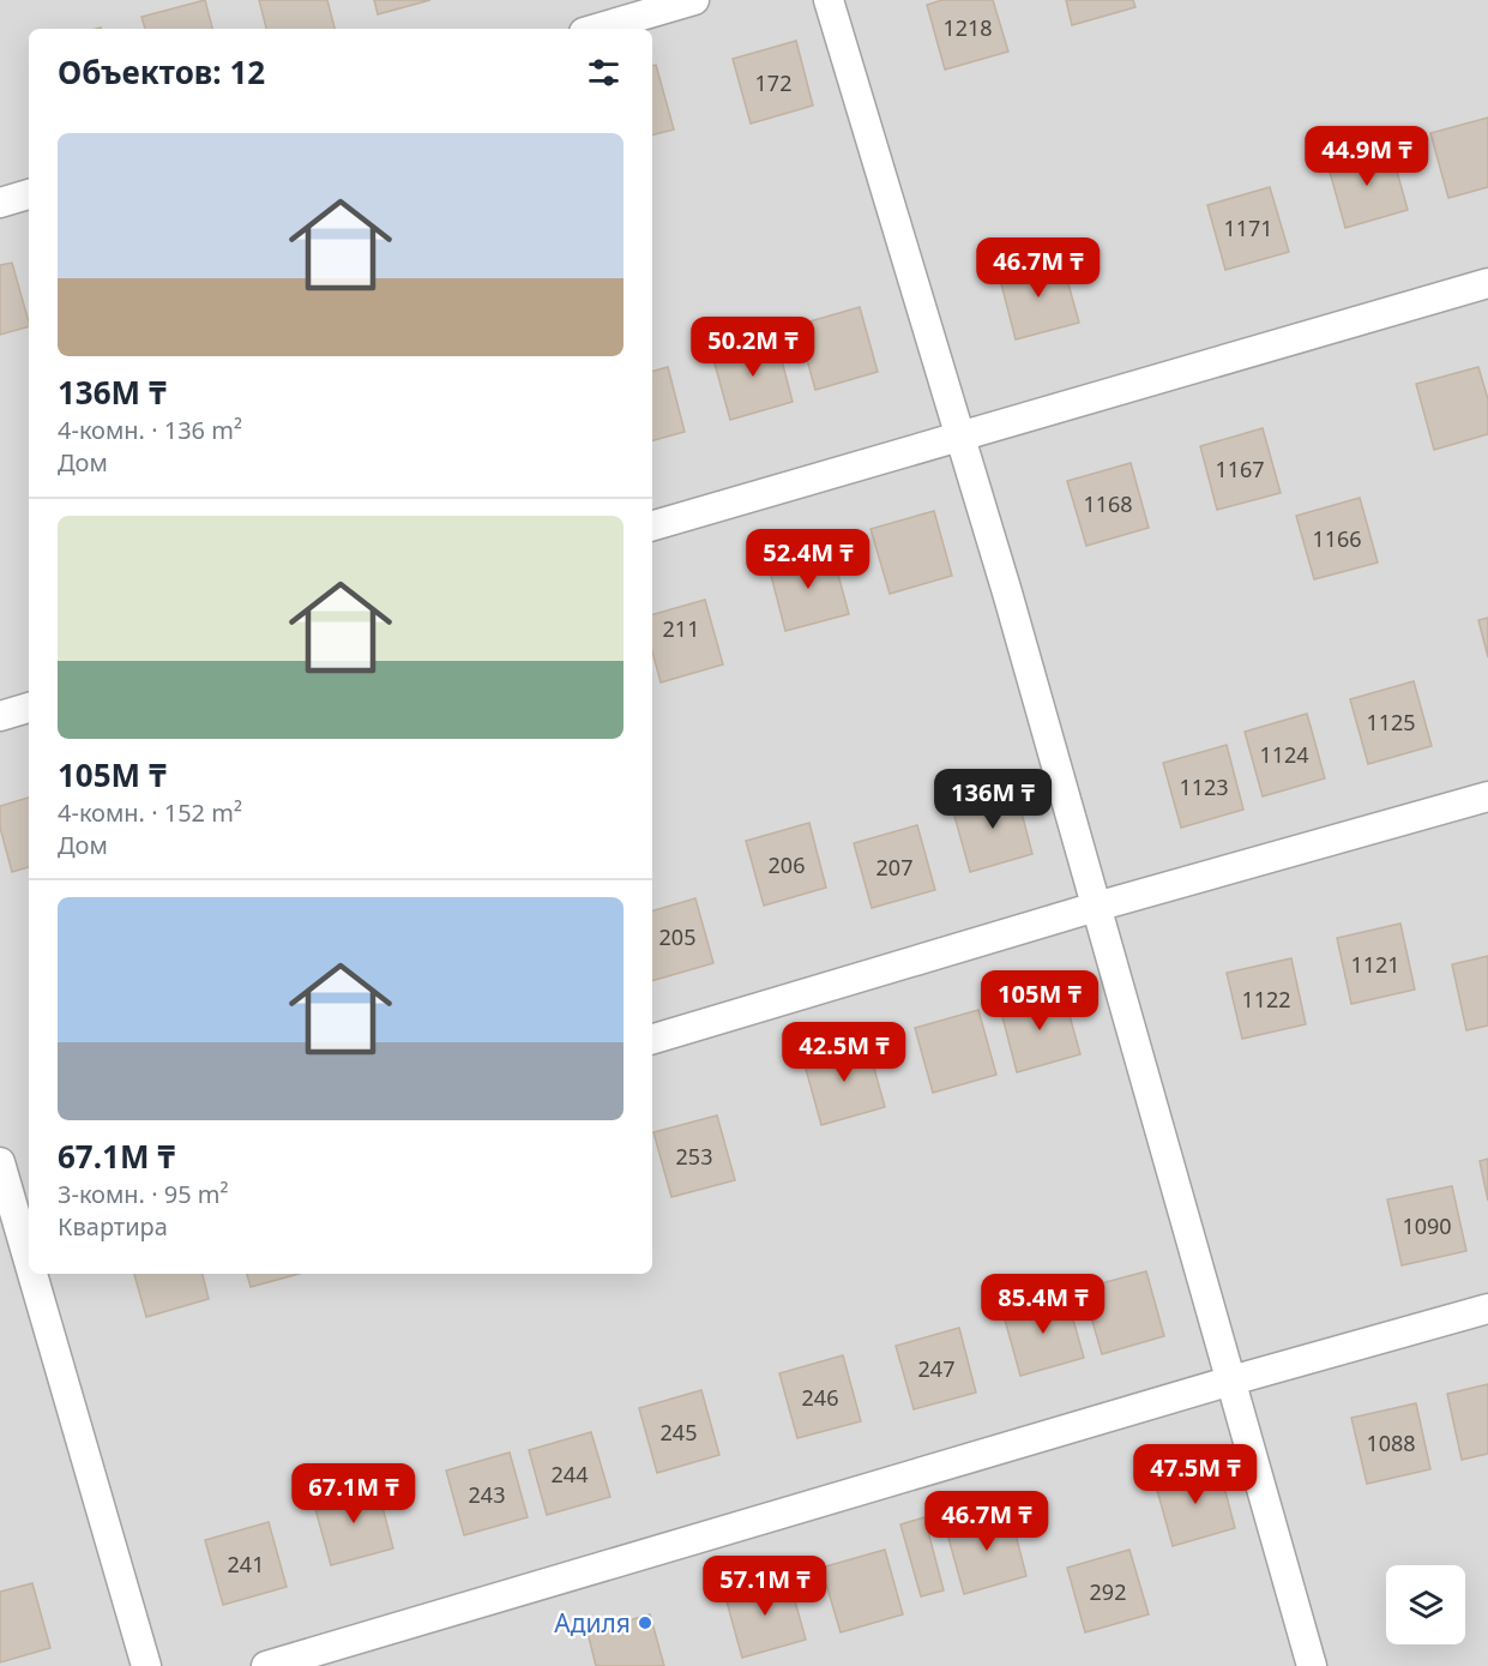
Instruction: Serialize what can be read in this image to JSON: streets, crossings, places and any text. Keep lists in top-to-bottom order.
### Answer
{
  "places": ["Адиля"],
  "house_numbers": [
    "1218",
    "172",
    "1171",
    "1167",
    "1168",
    "1166",
    "211",
    "1125",
    "1124",
    "1123",
    "206",
    "207",
    "205",
    "1121",
    "1122",
    "253",
    "1090",
    "247",
    "246",
    "245",
    "1088",
    "244",
    "243",
    "241",
    "292"
  ],
  "page": {
    "heading": "Объектов: 12",
    "list": [
      {
        "name": "136M ₸",
        "note": "4-комн. · 136 m² · Дом"
      },
      {
        "name": "105M ₸",
        "note": "4-комн. · 152 m² · Дом"
      },
      {
        "name": "67.1M ₸",
        "note": "3-комн. · 95 m² · Квартира"
      }
    ],
    "price": [
      "44.9M ₸",
      "46.7M ₸",
      "50.2M ₸",
      "52.4M ₸",
      "136M ₸",
      "105M ₸",
      "42.5M ₸",
      "85.4M ₸",
      "47.5M ₸",
      "67.1M ₸",
      "46.7M ₸",
      "57.1M ₸"
    ]
  }
}
